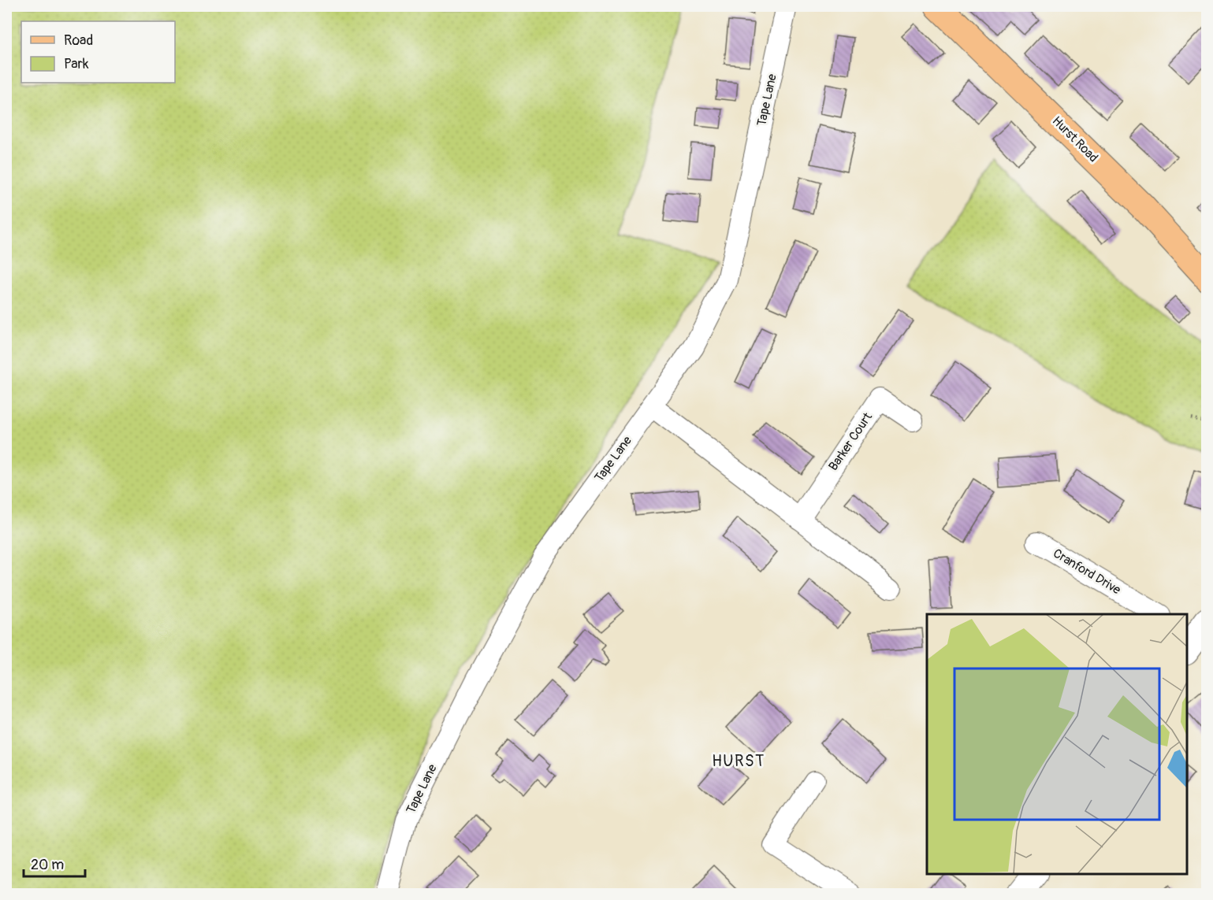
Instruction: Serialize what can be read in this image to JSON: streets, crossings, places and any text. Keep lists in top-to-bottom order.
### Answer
{
  "streets": {
    "main road": ["Hurst Road"],
    "street": ["Tape Lane", "Barker Court", "Cranford Drive"]
  },
  "districts": ["HURST"],
  "legend": ["Road", "Park"],
  "scale_bar": "20 m"
}
